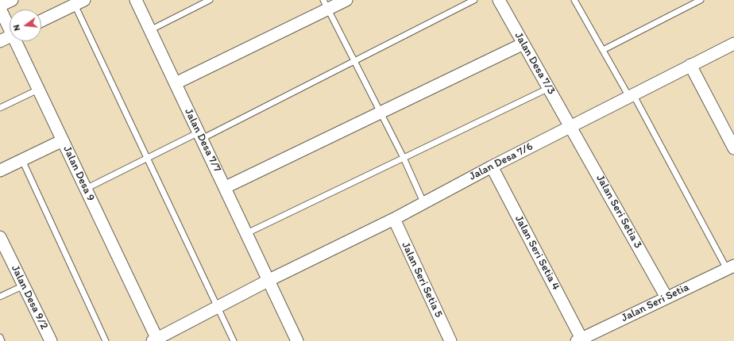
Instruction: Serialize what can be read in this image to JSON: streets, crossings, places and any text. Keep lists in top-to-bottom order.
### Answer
{
  "streets": {
    "street": [
      "Jalan Desa 7/3",
      "Jalan Desa 7/7",
      "Jalan Desa 7/6",
      "Jalan Desa 9",
      "Jalan Seri Setia 3",
      "Jalan Seri Setia 4",
      "Jalan Seri Setia 5",
      "Jalan Desa 9/2",
      "Jalan Seri Setia"
    ]
  },
  "crossings": [
    ["Jalan Desa 7/3", "Jalan Desa 7/6"],
    ["Jalan Desa 7/3", "Jalan Seri Setia 3"],
    ["Jalan Desa 7/7", "Jalan Desa 7/6"],
    ["Jalan Desa 7/6", "Jalan Desa 9"],
    ["Jalan Desa 7/6", "Jalan Seri Setia 3"],
    ["Jalan Desa 7/6", "Jalan Seri Setia 4"],
    ["Jalan Desa 7/6", "Jalan Seri Setia 5"],
    ["Jalan Seri Setia 3", "Jalan Seri Setia"],
    ["Jalan Seri Setia 4", "Jalan Seri Setia"]
  ],
  "north": "left"
}
